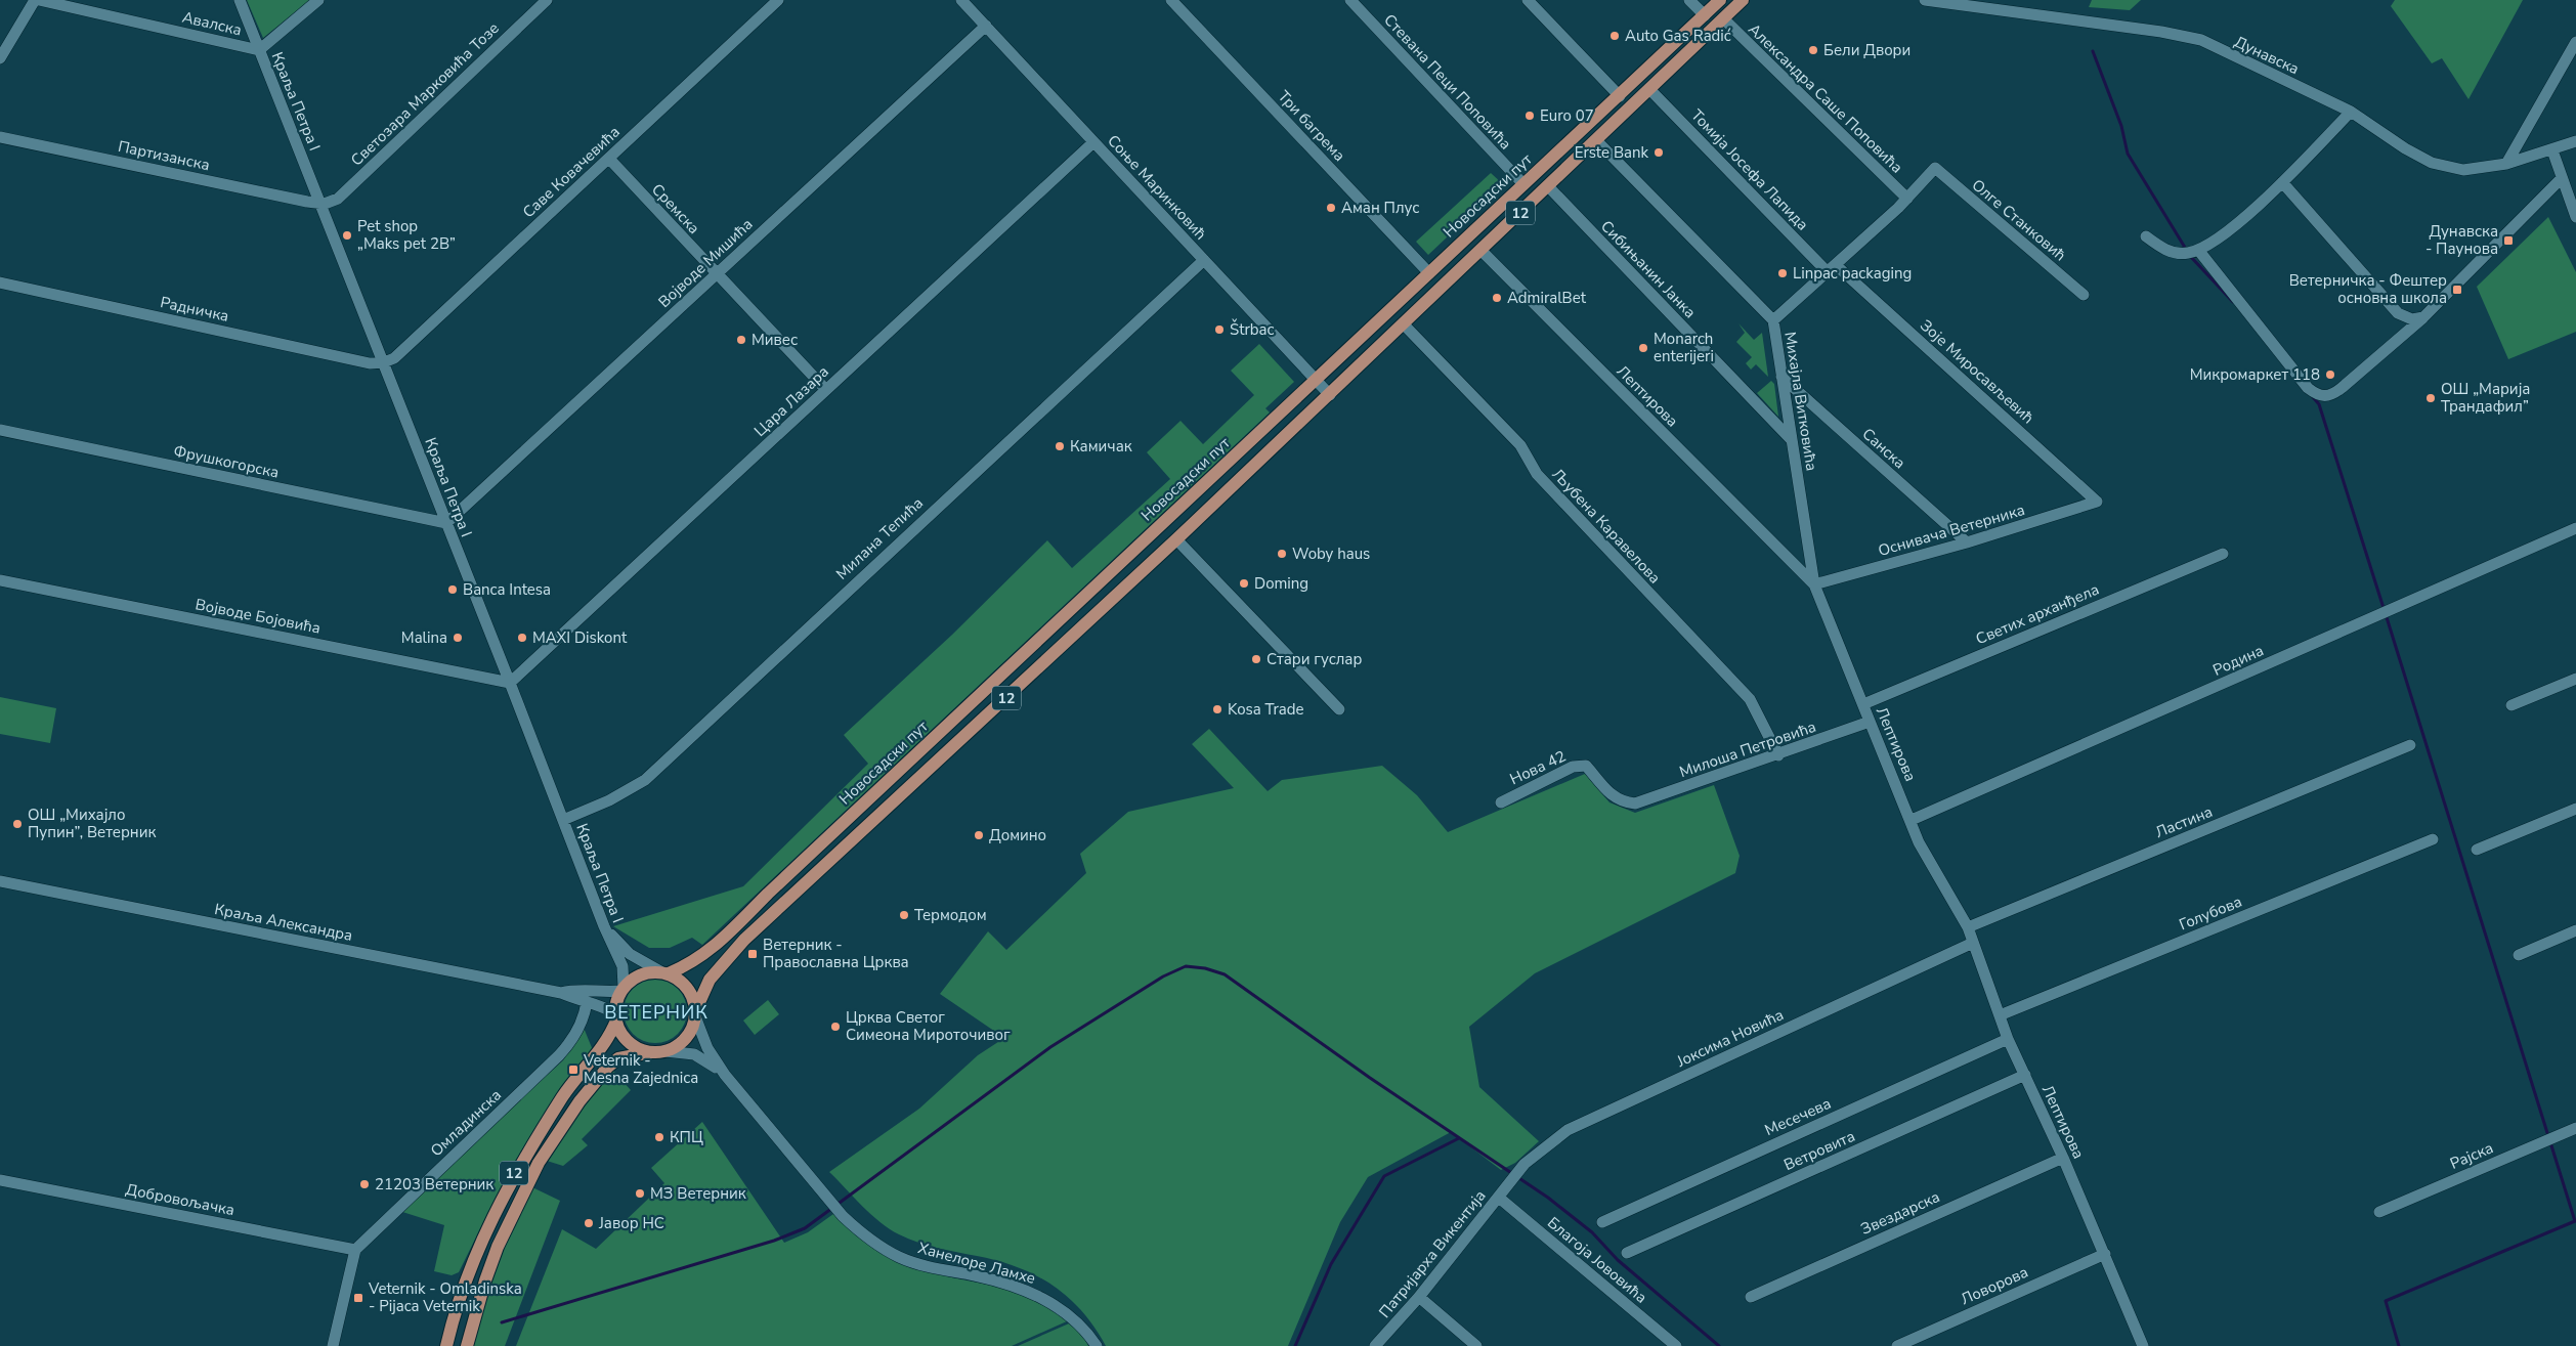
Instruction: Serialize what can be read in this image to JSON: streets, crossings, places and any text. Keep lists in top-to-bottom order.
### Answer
{
  "streets": {
    "main road": ["Новосадски пут", "12"],
    "street": [
      "Авалска",
      "Дунавска",
      "Стевана Пеци Поповића",
      "Светозара Марковића Тозе",
      "Александра Саше Поповића",
      "Краља Петра I",
      "Три багрема",
      "Партизанска",
      "Томија Јосефа Лапида",
      "Саве Ковачевића",
      "Соње Маринковић",
      "Сремска",
      "Олге Станковић",
      "Војводе Мишића",
      "Сибињанин Јанка",
      "Радничка",
      "Зоје Миросављевић",
      "Лептирова",
      "Цара Лазара",
      "Михајла Витковића",
      "Санска",
      "Фрушкогорска",
      "Љубена Каравелова",
      "Оснивача Ветерника",
      "Милана Тепића",
      "Светих арханђела",
      "Војводе Бојовића",
      "Родина",
      "Милоша Петровића",
      "Нова 42",
      "Ластина",
      "Голубова",
      "Краља Александра",
      "Јоксима Новића",
      "Месечева",
      "Омладинска",
      "Ветровита",
      "Рајска",
      "Добровољачка",
      "Звездарска",
      "Патријарха Викентија",
      "Благоја Јововића",
      "Ханелоре Ламхе",
      "Ловорова"
    ]
  },
  "crossings": [
    ["Авалска", "Краља Петра I"],
    ["Стевана Пеци Поповића", "Новосадски пут"],
    ["Светозара Марковића Тозе", "Краља Петра I"],
    ["Светозара Марковића Тозе", "Партизанска"],
    ["Александра Саше Поповића", "12"],
    ["Александра Саше Поповића", "Олге Станковић"],
    ["Краља Петра I", "Партизанска"],
    ["Краља Петра I", "Саве Ковачевића"],
    ["Краља Петра I", "Новосадски пут"],
    ["Краља Петра I", "12"],
    ["Краља Петра I", "Војводе Мишића"],
    ["Краља Петра I", "Радничка"],
    ["Краља Петра I", "Цара Лазара"],
    ["Краља Петра I", "Фрушкогорска"],
    ["Краља Петра I", "Милана Тепића"],
    ["Краља Петра I", "Војводе Бојовића"],
    ["Краља Петра I", "Ханелоре Ламхе"],
    ["Три багрема", "Новосадски пут"],
    ["Томија Јосефа Лапида", "12"],
    ["Томија Јосефа Лапида", "Зоје Миросављевић"],
    ["Саве Ковачевића", "Сремска"],
    ["Саве Ковачевића", "Радничка"],
    ["Соње Маринковић", "Новосадски пут"],
    ["Соње Маринковић", "12"],
    ["Соње Маринковић", "Војводе Мишића"],
    ["Соње Маринковић", "Цара Лазара"],
    ["Соње Маринковић", "Милана Тепића"],
    ["Новосадски пут", "12"],
    ["Новосадски пут", "Ханелоре Ламхе"],
    ["Сремска", "Војводе Мишића"],
    ["Сремска", "Цара Лазара"],
    ["12", "Сибињанин Јанка"],
    ["12", "Лептирова"],
    ["12", "Михајла Витковића"],
    ["12", "Љубена Каравелова"],
    ["12", "Ханелоре Ламхе"],
    ["Војводе Мишића", "Фрушкогорска"],
    ["Сибињанин Јанка", "Михајла Витковића"],
    ["Зоје Миросављевић", "Оснивача Ветерника"],
    ["Лептирова", "Михајла Витковића"],
    ["Лептирова", "Оснивача Ветерника"],
    ["Лептирова", "Светих арханђела"],
    ["Лептирова", "Родина"],
    ["Лептирова", "Милоша Петровића"],
    ["Лептирова", "Ластина"],
    ["Лептирова", "Голубова"],
    ["Лептирова", "Јоксима Новића"],
    ["Лептирова", "Месечева"],
    ["Лептирова", "Ветровита"],
    ["Лептирова", "Звездарска"],
    ["Лептирова", "Ловорова"],
    ["Цара Лазара", "Војводе Бојовића"],
    ["Михајла Витковића", "Санска"],
    ["Михајла Витковића", "Оснивача Ветерника"],
    ["Санска", "Оснивача Ветерника"],
    ["Љубена Каравелова", "Милоша Петровића"],
    ["Милоша Петровића", "Нова 42"],
    ["Јоксима Новића", "Патријарха Викентија"],
    ["Омладинска", "Добровољачка"],
    ["Патријарха Викентија", "Благоја Јововића"]
  ],
  "districts": ["ВЕТЕРНИК"],
  "places": {
    "other": [
      "Auto Gas Radić",
      "Бели Двори",
      "Euro 07",
      "Erste Bank",
      "Аман Плус",
      "Pet shop „Maks pet 2B”",
      "Linpac packaging",
      "AdmiralBet",
      "Štrbac",
      "Мивес",
      "Monarch enterijeri",
      "Микромаркет 118",
      "ОШ „Марија Трандафил”",
      "Камичак",
      "Woby haus",
      "Doming",
      "Banca Intesa",
      "Malina",
      "MAXI Diskont",
      "Стари гуслар",
      "Kosa Trade",
      "ОШ „Михајло Пупин”, Ветерник",
      "Домино",
      "Термодом",
      "Црква Светог Симеона Мироточивог",
      "КПЦ",
      "21203 Ветерник",
      "МЗ Ветерник",
      "Јавор НС"
    ],
    "transit": [
      "Дунавска - Паунова",
      "Ветерничка - Фештер основна школа",
      "Ветерник - Православна Црква",
      "Veternik - Mesna Zajednica",
      "Veternik - Omladinska - Pijaca Veternik"
    ]
  }
}
